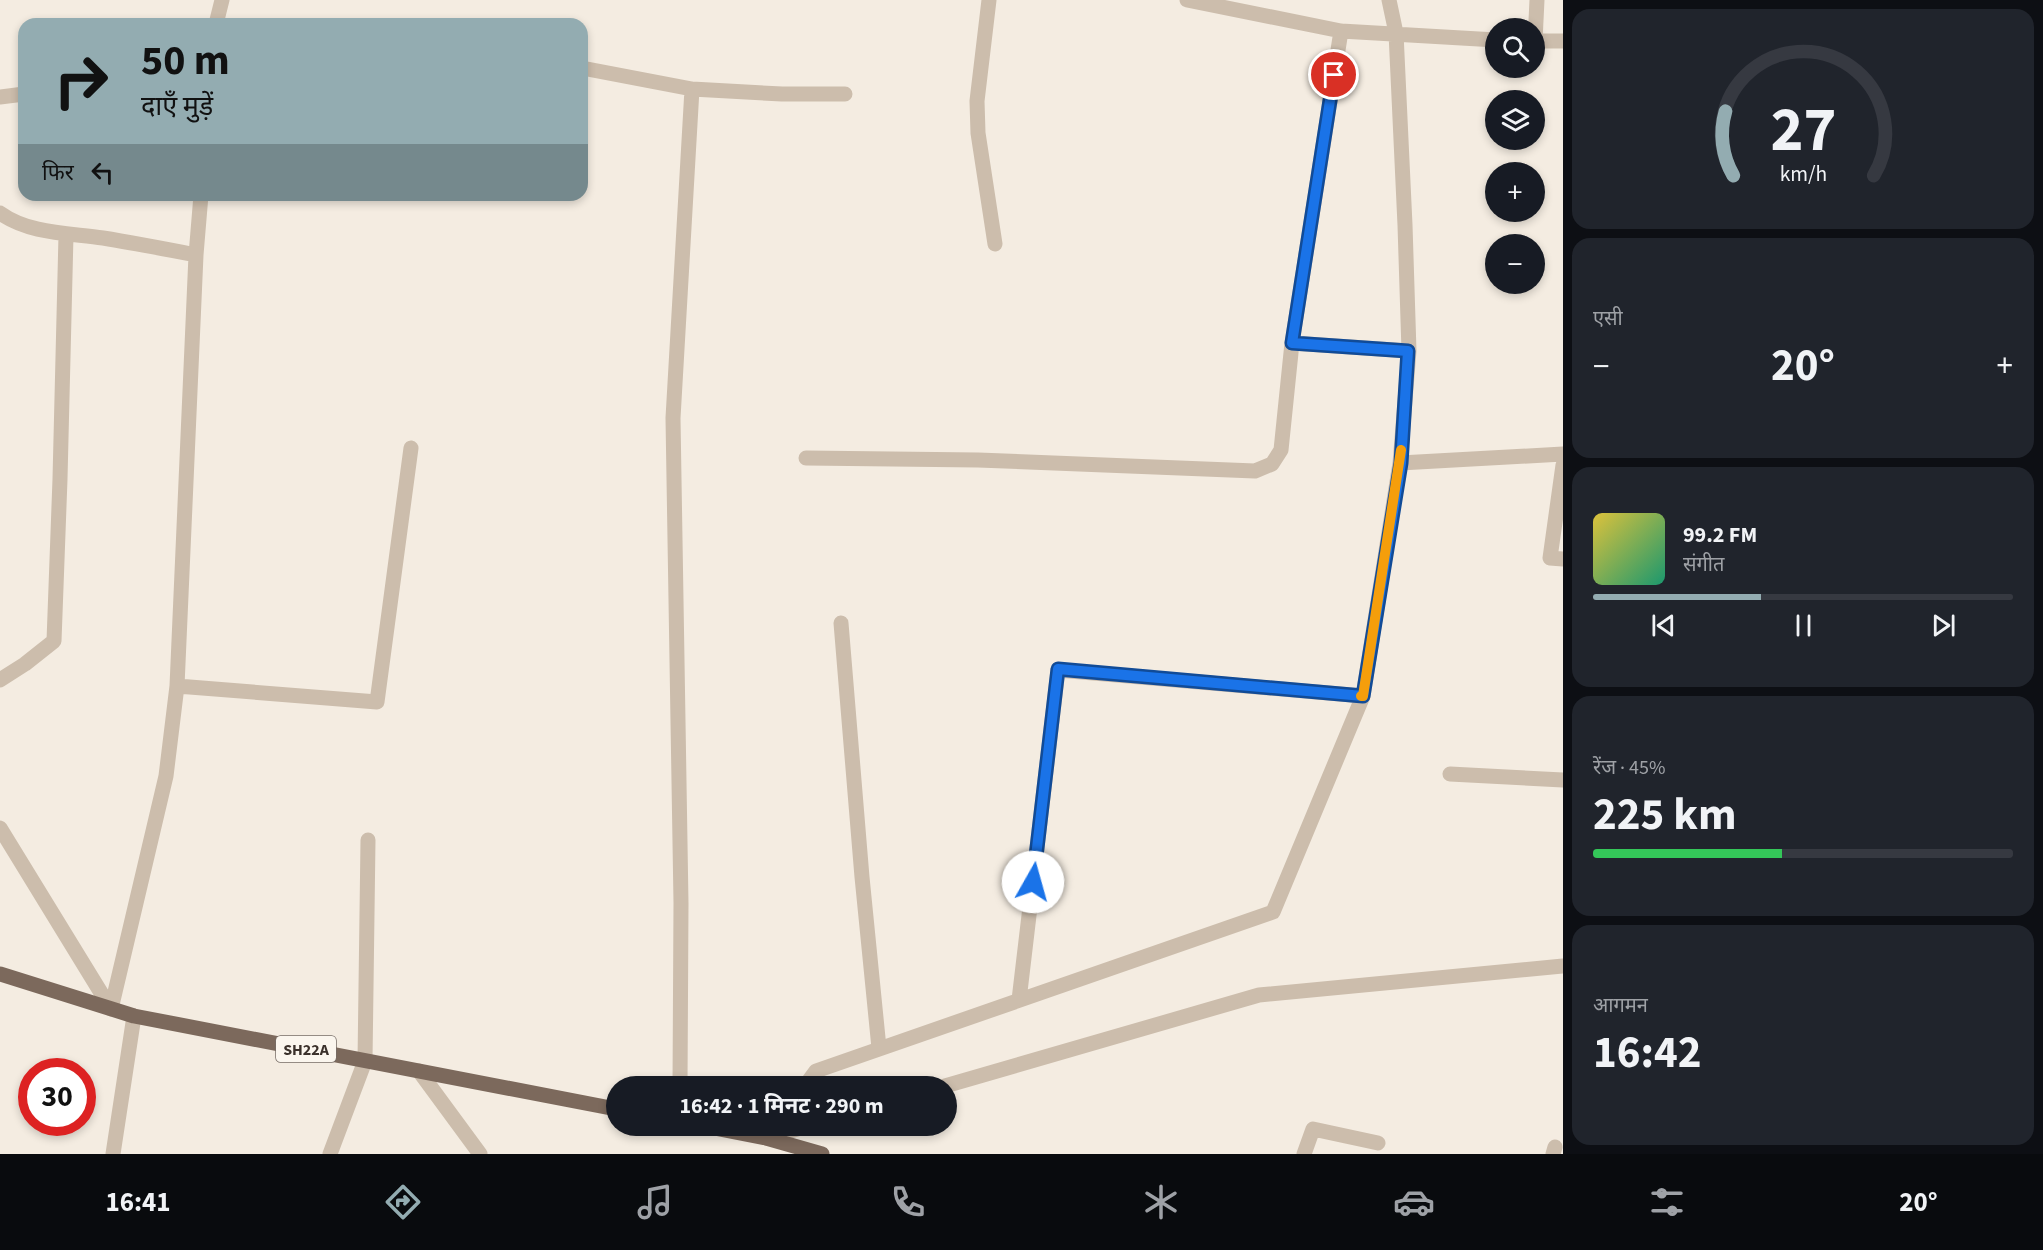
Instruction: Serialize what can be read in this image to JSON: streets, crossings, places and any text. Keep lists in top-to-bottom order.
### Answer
{
  "streets": {
    "main road": ["SH22A"]
  },
  "page": {
    "map_buttons": ["+", "−"],
    "turn": ["50 m", "दाएँ मुड़ें"],
    "then": "फिर",
    "tile": [
      "एसी",
      ["रेंज · 45%", "225 km"],
      ["आगमन", "16:42"]
    ],
    "heat": ["−", "20°", "+"],
    "song": ["99.2 FM", "संगीत"],
    "limit": "30",
    "trip": "16:42 · 1 मिनट · 290 m",
    "tabs": ["16:41", "20°"],
    "gauge": ["27", "km/h"]
  }
}
